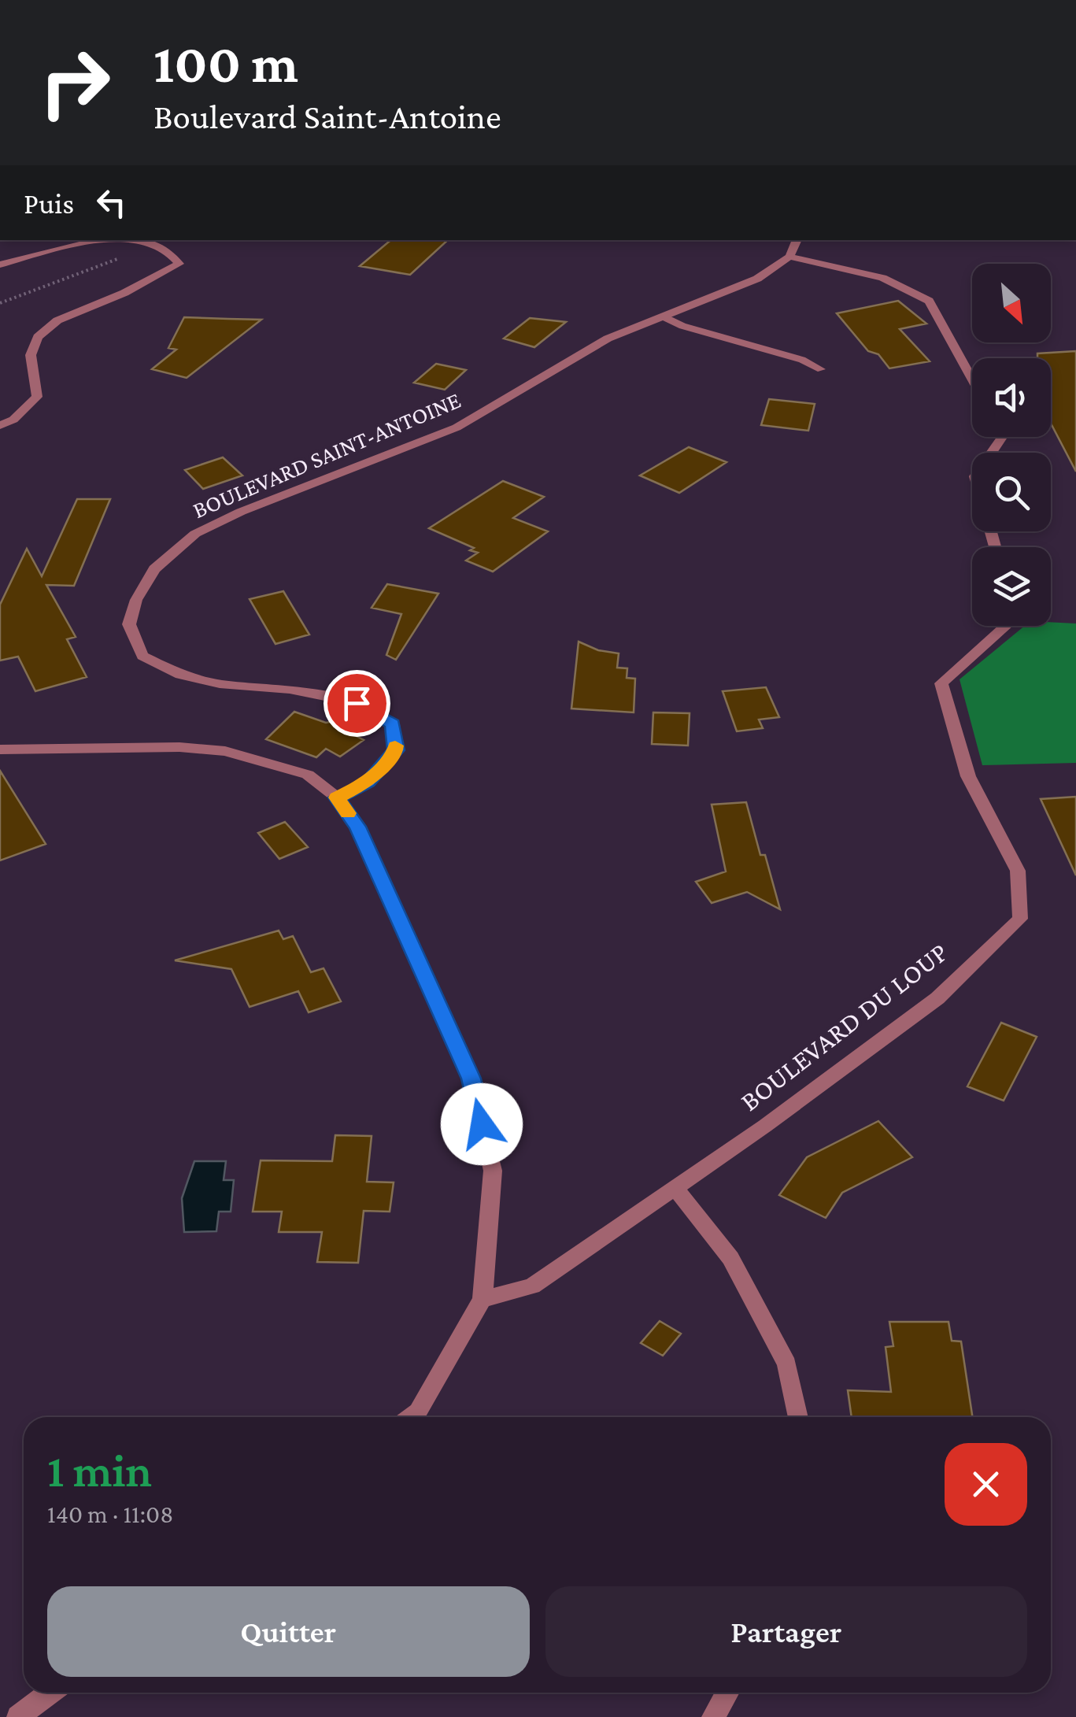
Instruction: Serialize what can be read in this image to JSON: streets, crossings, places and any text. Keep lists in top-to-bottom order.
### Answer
{
  "streets": {
    "street": ["BOULEVARD SAINT-ANTOINE", "BOULEVARD DU LOUP"]
  },
  "north": "bottom right",
  "page": {
    "turn": ["100 m", "Boulevard Saint-Antoine"],
    "then": "Puis",
    "heading": ["1 min", "140 m · 11:08"],
    "buttons": ["Quitter", "Partager"]
  }
}
